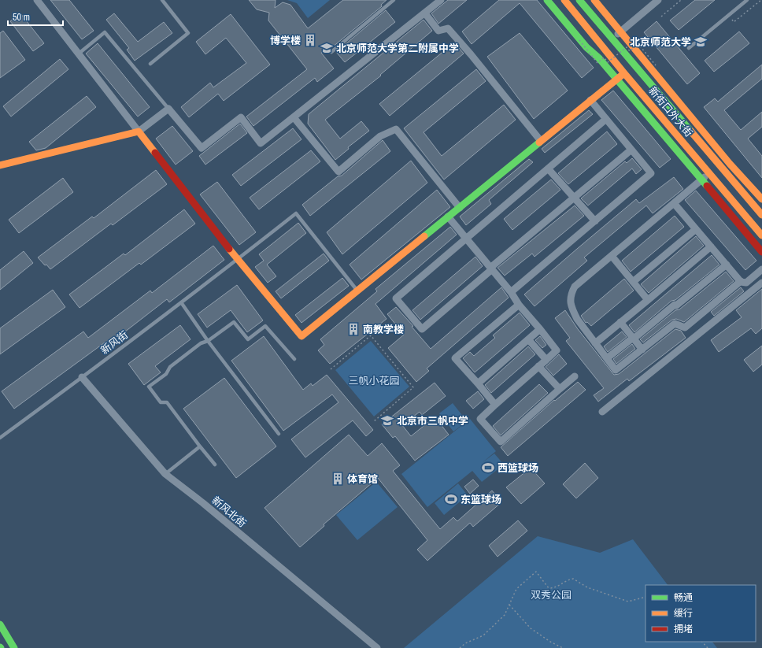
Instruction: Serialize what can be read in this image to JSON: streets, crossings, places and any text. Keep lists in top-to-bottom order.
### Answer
{
  "streets": {
    "street": ["新街口外大街", "新风北街"],
    "lane": ["新风街"]
  },
  "crossings": [
    ["新风街", "新风北街"]
  ],
  "parks": ["三帆小花园", "双秀公园"],
  "places": {
    "building": ["博学楼", "南教学楼", "体育馆"],
    "school or university": ["北京师范大学", "北京师范大学第二附属中学", "北京市三帆中学"],
    "sports": ["西篮球场", "东篮球场"]
  },
  "legend": ["畅通", "缓行", "拥堵"],
  "scale_bar": "50 m"
}
